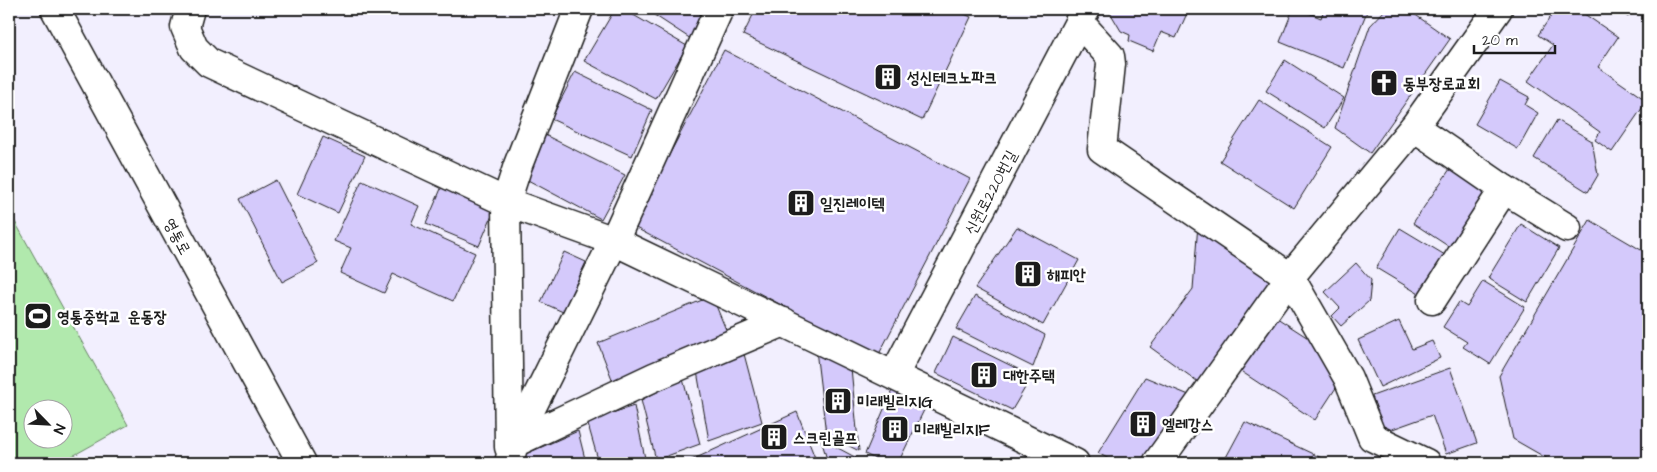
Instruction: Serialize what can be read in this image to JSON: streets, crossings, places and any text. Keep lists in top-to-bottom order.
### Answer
{
  "streets": {
    "street": ["신원로220번길", "영통로"]
  },
  "places": {
    "building": [
      "성신테크노파크",
      "일진레이텍",
      "해피안",
      "대한주택",
      "미래빌리지G",
      "엘레강스",
      "미래빌리지F",
      "스크린골프"
    ],
    "church": ["동부장로교회"],
    "sports": ["영통중학교 운동장"]
  },
  "scale_bar": "20 m",
  "north": "bottom right"
}
